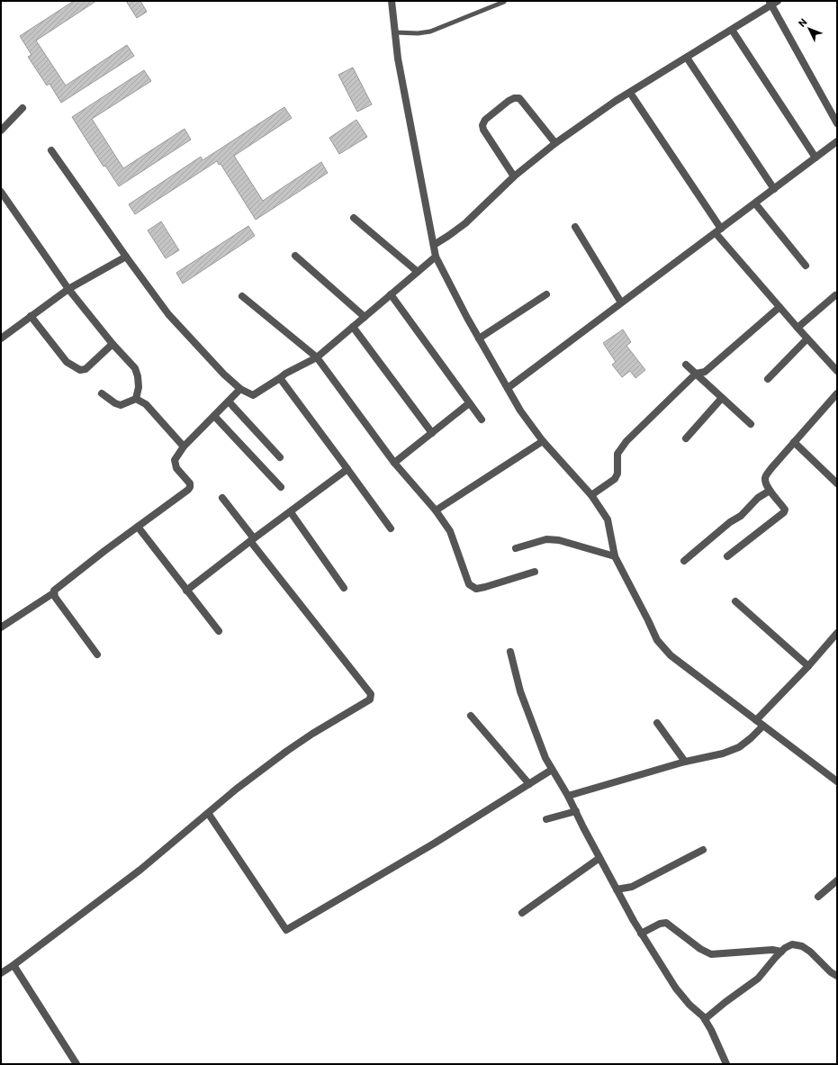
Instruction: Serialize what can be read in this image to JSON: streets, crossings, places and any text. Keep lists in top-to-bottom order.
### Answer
{
  "north": "top left"
}
